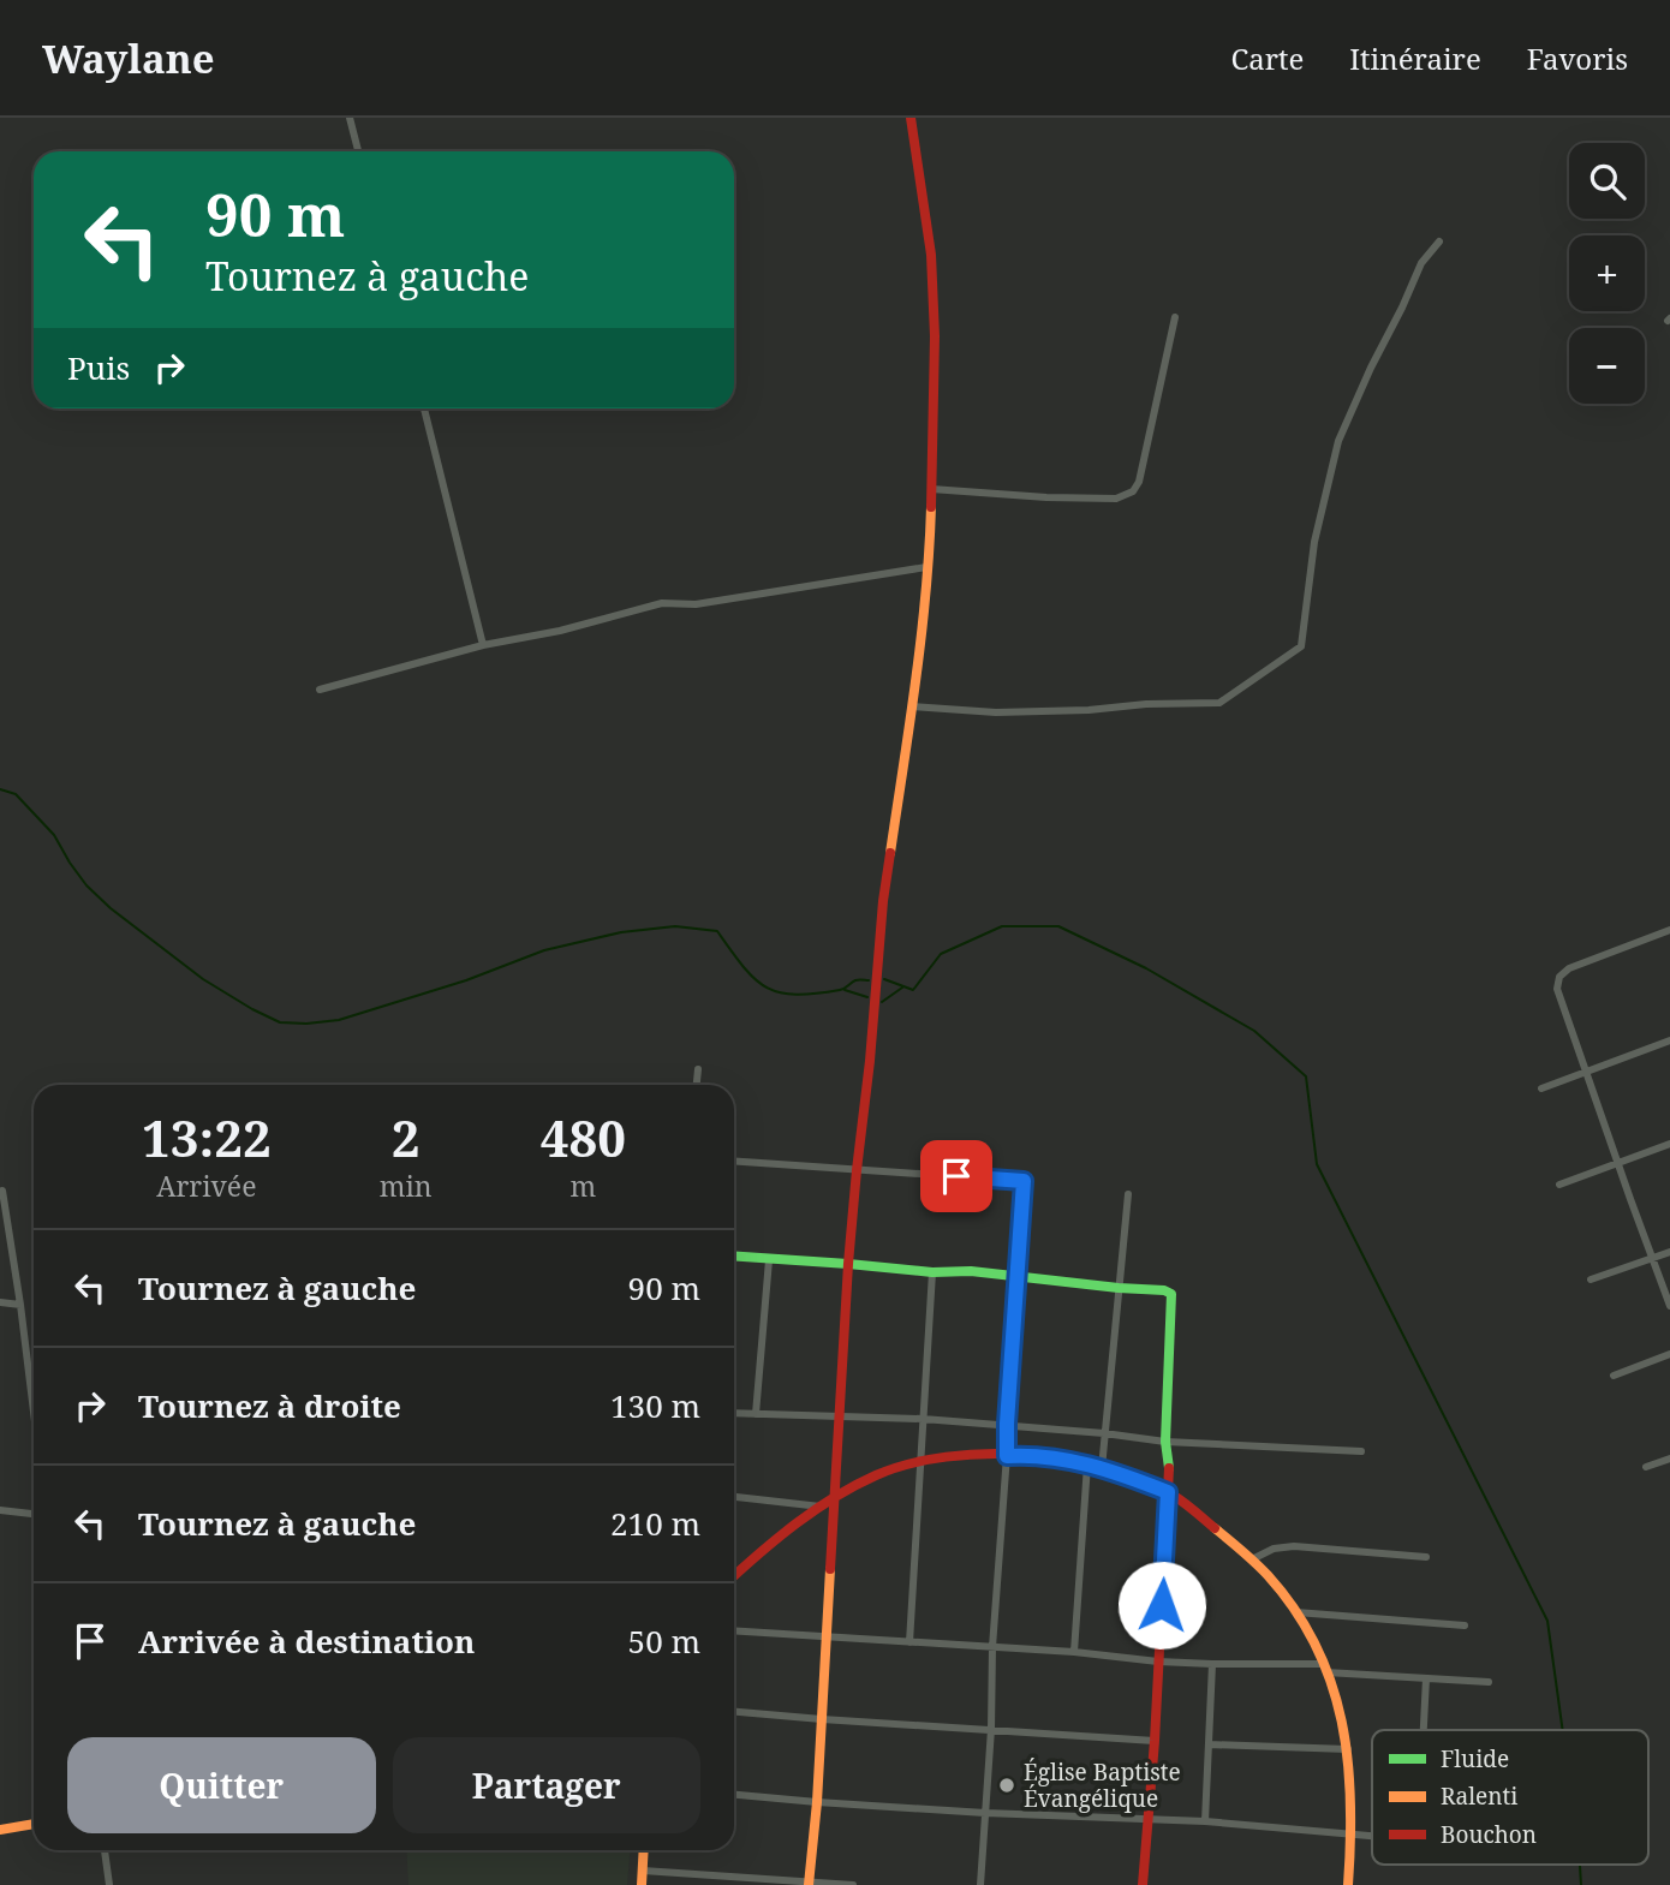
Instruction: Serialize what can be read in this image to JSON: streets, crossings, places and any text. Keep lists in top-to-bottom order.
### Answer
{
  "places": ["Église Baptiste Évangélique"],
  "legend": ["Fluide", "Ralenti", "Bouchon"],
  "page": {
    "header": "Waylane",
    "nav": ["Carte", "Itinéraire", "Favoris"],
    "map_buttons": ["+", "−"],
    "turn": ["90 m", "Tournez à gauche"],
    "then": "Puis",
    "eta": [
      "13:22",
      "Arrivée",
      "2",
      "min",
      "480",
      "m"
    ],
    "list": [
      {
        "name": "Tournez à gauche",
        "value": "90 m"
      },
      {
        "name": "Tournez à droite",
        "value": "130 m"
      },
      {
        "name": "Tournez à gauche",
        "value": "210 m"
      },
      {
        "name": "Arrivée à destination",
        "value": "50 m"
      }
    ],
    "buttons": ["Quitter", "Partager"]
  }
}
